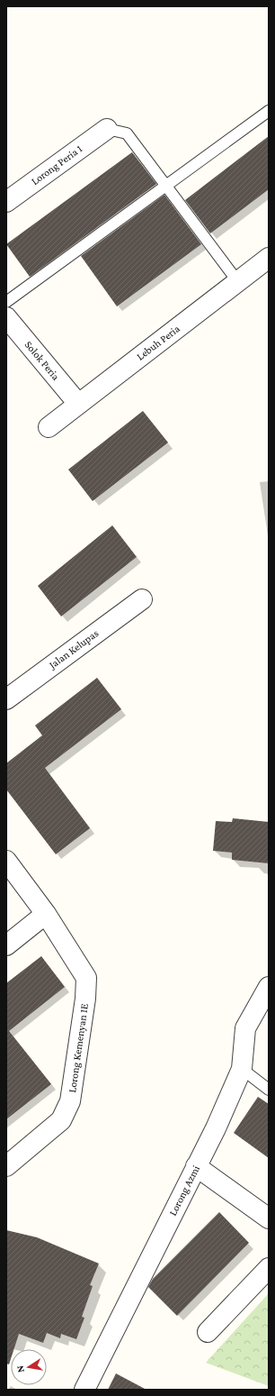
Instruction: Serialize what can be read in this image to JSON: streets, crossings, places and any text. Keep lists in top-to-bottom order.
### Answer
{
  "streets": {
    "street": [
      "Lorong Peria 1",
      "Lebuh Peria",
      "Solok Peria",
      "Jalan Kelupas",
      "Lorong Kemenyan 1E",
      "Lorong Azmi"
    ]
  },
  "crossings": [
    ["Lebuh Peria", "Solok Peria"]
  ],
  "north": "left"
}
